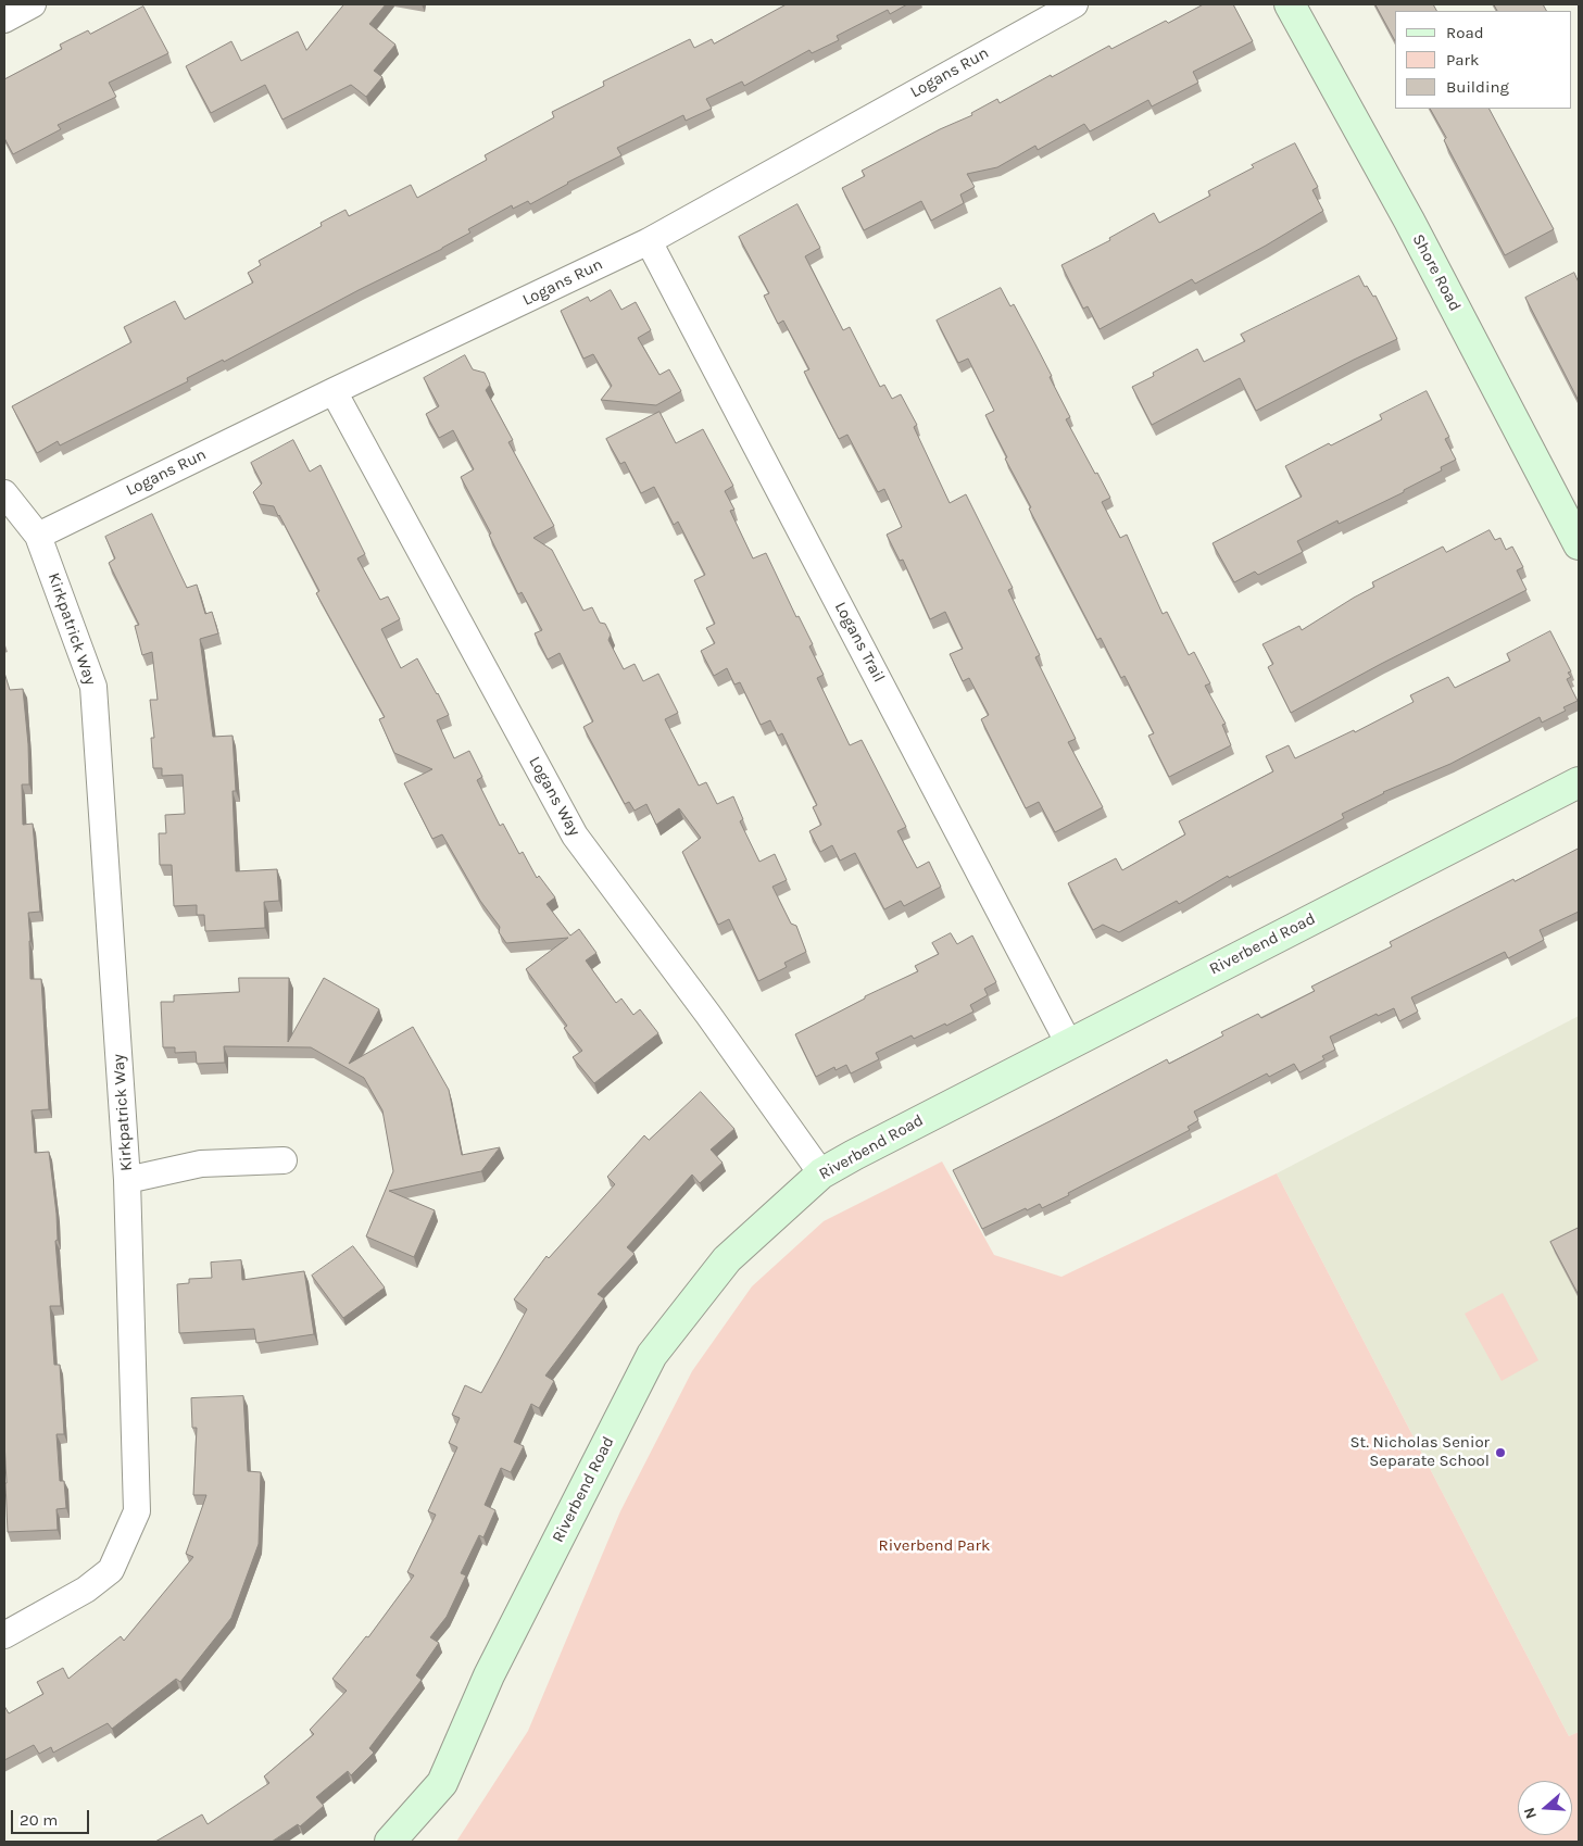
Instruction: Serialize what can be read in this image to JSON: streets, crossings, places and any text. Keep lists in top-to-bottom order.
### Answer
{
  "streets": {
    "street": [
      "Logans Run",
      "Shore Road",
      "Kirkpatrick Way",
      "Logans Trail",
      "Logans Way",
      "Riverbend Road"
    ]
  },
  "crossings": [
    ["Logans Run", "Kirkpatrick Way"],
    ["Logans Run", "Logans Trail"],
    ["Logans Run", "Logans Way"],
    ["Logans Trail", "Riverbend Road"],
    ["Logans Way", "Riverbend Road"]
  ],
  "parks": ["Riverbend Park"],
  "places": ["St. Nicholas Senior Separate School"],
  "legend": ["Road", "Park", "Building"],
  "scale_bar": "20 m",
  "north": "left"
}
